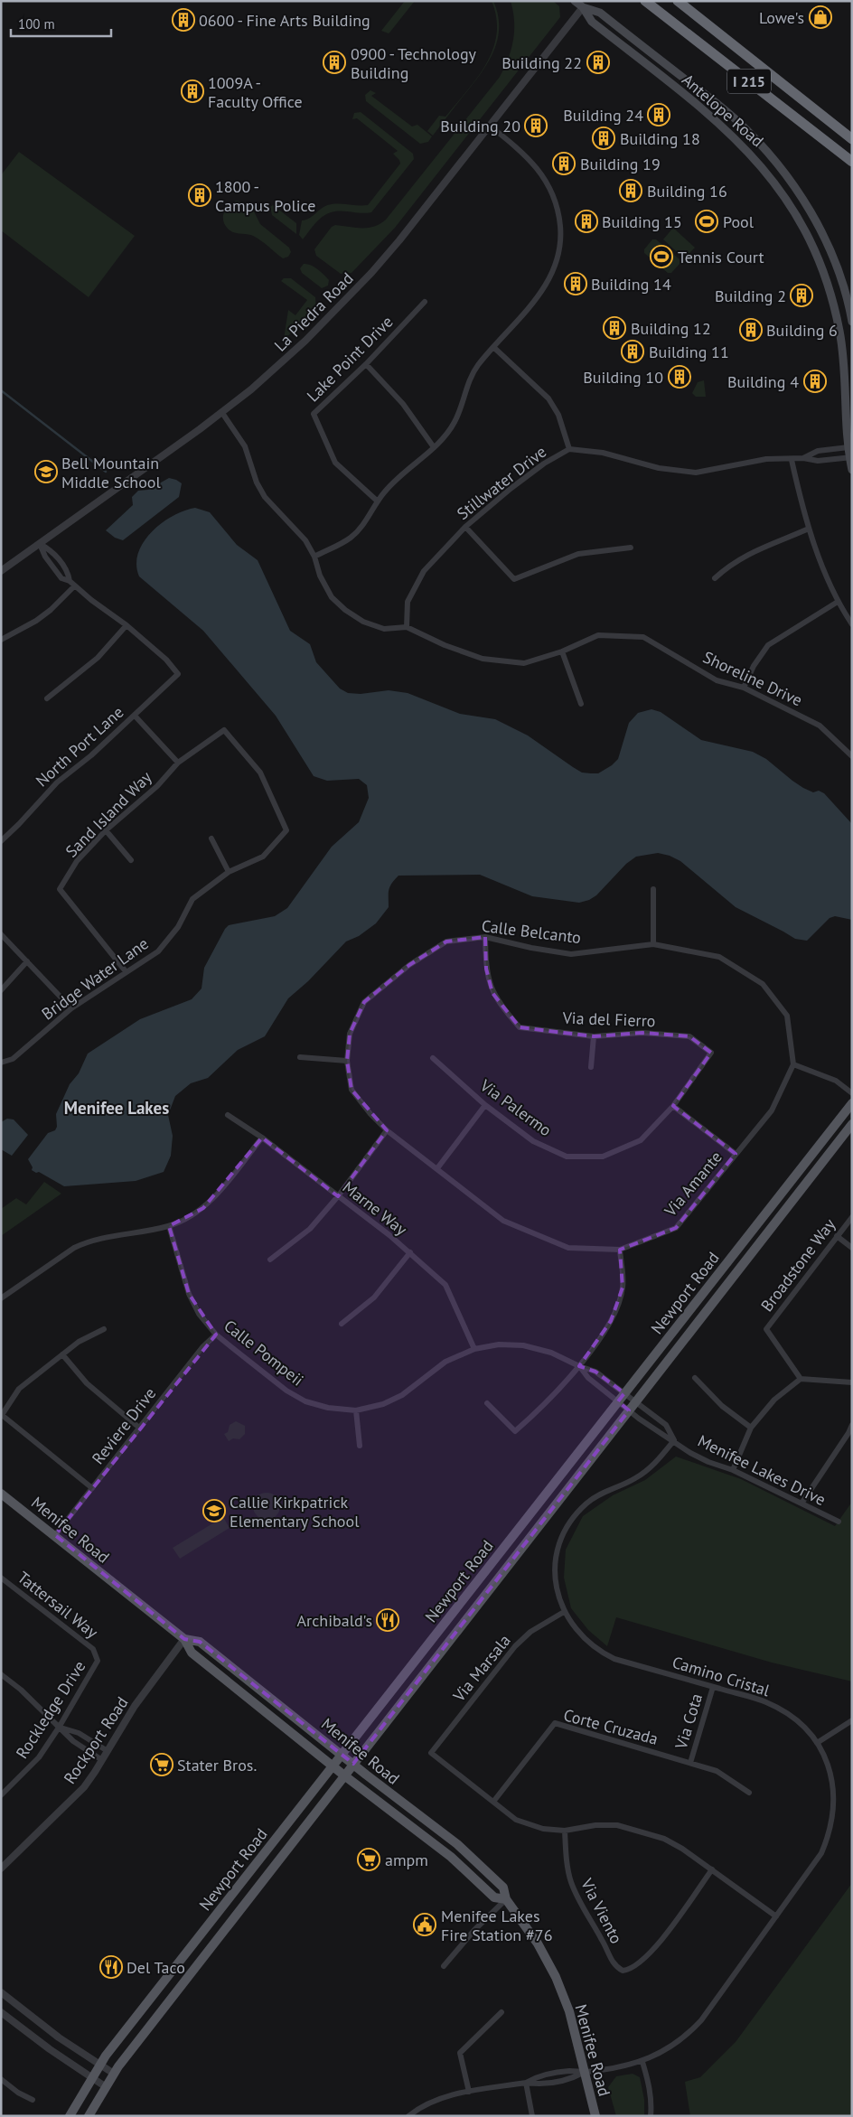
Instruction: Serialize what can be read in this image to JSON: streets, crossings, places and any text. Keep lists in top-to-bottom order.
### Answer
{
  "streets": {
    "highway": ["I 215"],
    "main road": ["Antelope Road", "Newport Road", "Menifee Road"],
    "street": [
      "La Piedra Road",
      "Lake Point Drive",
      "Stillwater Drive",
      "Shoreline Drive",
      "North Port Lane",
      "Sand Island Way",
      "Calle Belcanto",
      "Bridge Water Lane",
      "Via del Fierro",
      "Via Palermo",
      "Via Amante",
      "Marne Way",
      "Broadstone Way",
      "Calle Pompeii",
      "Reviere Drive",
      "Menifee Lakes Drive",
      "Tattersail Way",
      "Via Marsala",
      "Camino Cristal",
      "Rockledge Drive",
      "Via Cota",
      "Corte Cruzada",
      "Rockport Road",
      "Via Viento"
    ]
  },
  "crossings": [
    ["Antelope Road", "La Piedra Road"],
    ["Antelope Road", "Stillwater Drive"],
    ["Stillwater Drive", "Shoreline Drive"],
    ["Sand Island Way", "Bridge Water Lane"],
    ["Calle Belcanto", "Via del Fierro"],
    ["Calle Belcanto", "Via Amante"],
    ["Via del Fierro", "Via Palermo"],
    ["Marne Way", "Calle Pompeii"],
    ["Newport Road", "Calle Pompeii"],
    ["Newport Road", "Menifee Lakes Drive"],
    ["Newport Road", "Menifee Road"],
    ["Calle Pompeii", "Reviere Drive"],
    ["Calle Pompeii", "Menifee Lakes Drive"],
    ["Reviere Drive", "Menifee Road"],
    ["Menifee Lakes Drive", "Camino Cristal"],
    ["Menifee Road", "Camino Cristal"],
    ["Menifee Road", "Rockport Road"],
    ["Tattersail Way", "Rockledge Drive"],
    ["Via Marsala", "Camino Cristal"],
    ["Via Marsala", "Corte Cruzada"],
    ["Camino Cristal", "Via Cota"],
    ["Via Cota", "Corte Cruzada"]
  ],
  "districts": ["Menifee Lakes"],
  "places": {
    "shop": ["Lowe's"],
    "building": [
      "0600 - Fine Arts Building",
      "0900 - Technology Building",
      "Building 22",
      "1009A - Faculty Office",
      "Building 24",
      "Building 20",
      "Building 18",
      "Building 19",
      "Building 16",
      "1800 - Campus Police",
      "Building 15",
      "Building 14",
      "Building 2",
      "Building 12",
      "Building 6",
      "Building 11",
      "Building 10",
      "Building 4"
    ],
    "sports": ["Pool", "Tennis Court"],
    "school or university": ["Bell Mountain Middle School", "Callie Kirkpatrick Elementary School"],
    "restaurant": ["Archibald's", "Del Taco"],
    "supermarket": ["Stater Bros.", "ampm"],
    "public building": ["Menifee Lakes Fire Station #76"]
  },
  "scale_bar": "100 m"
}
